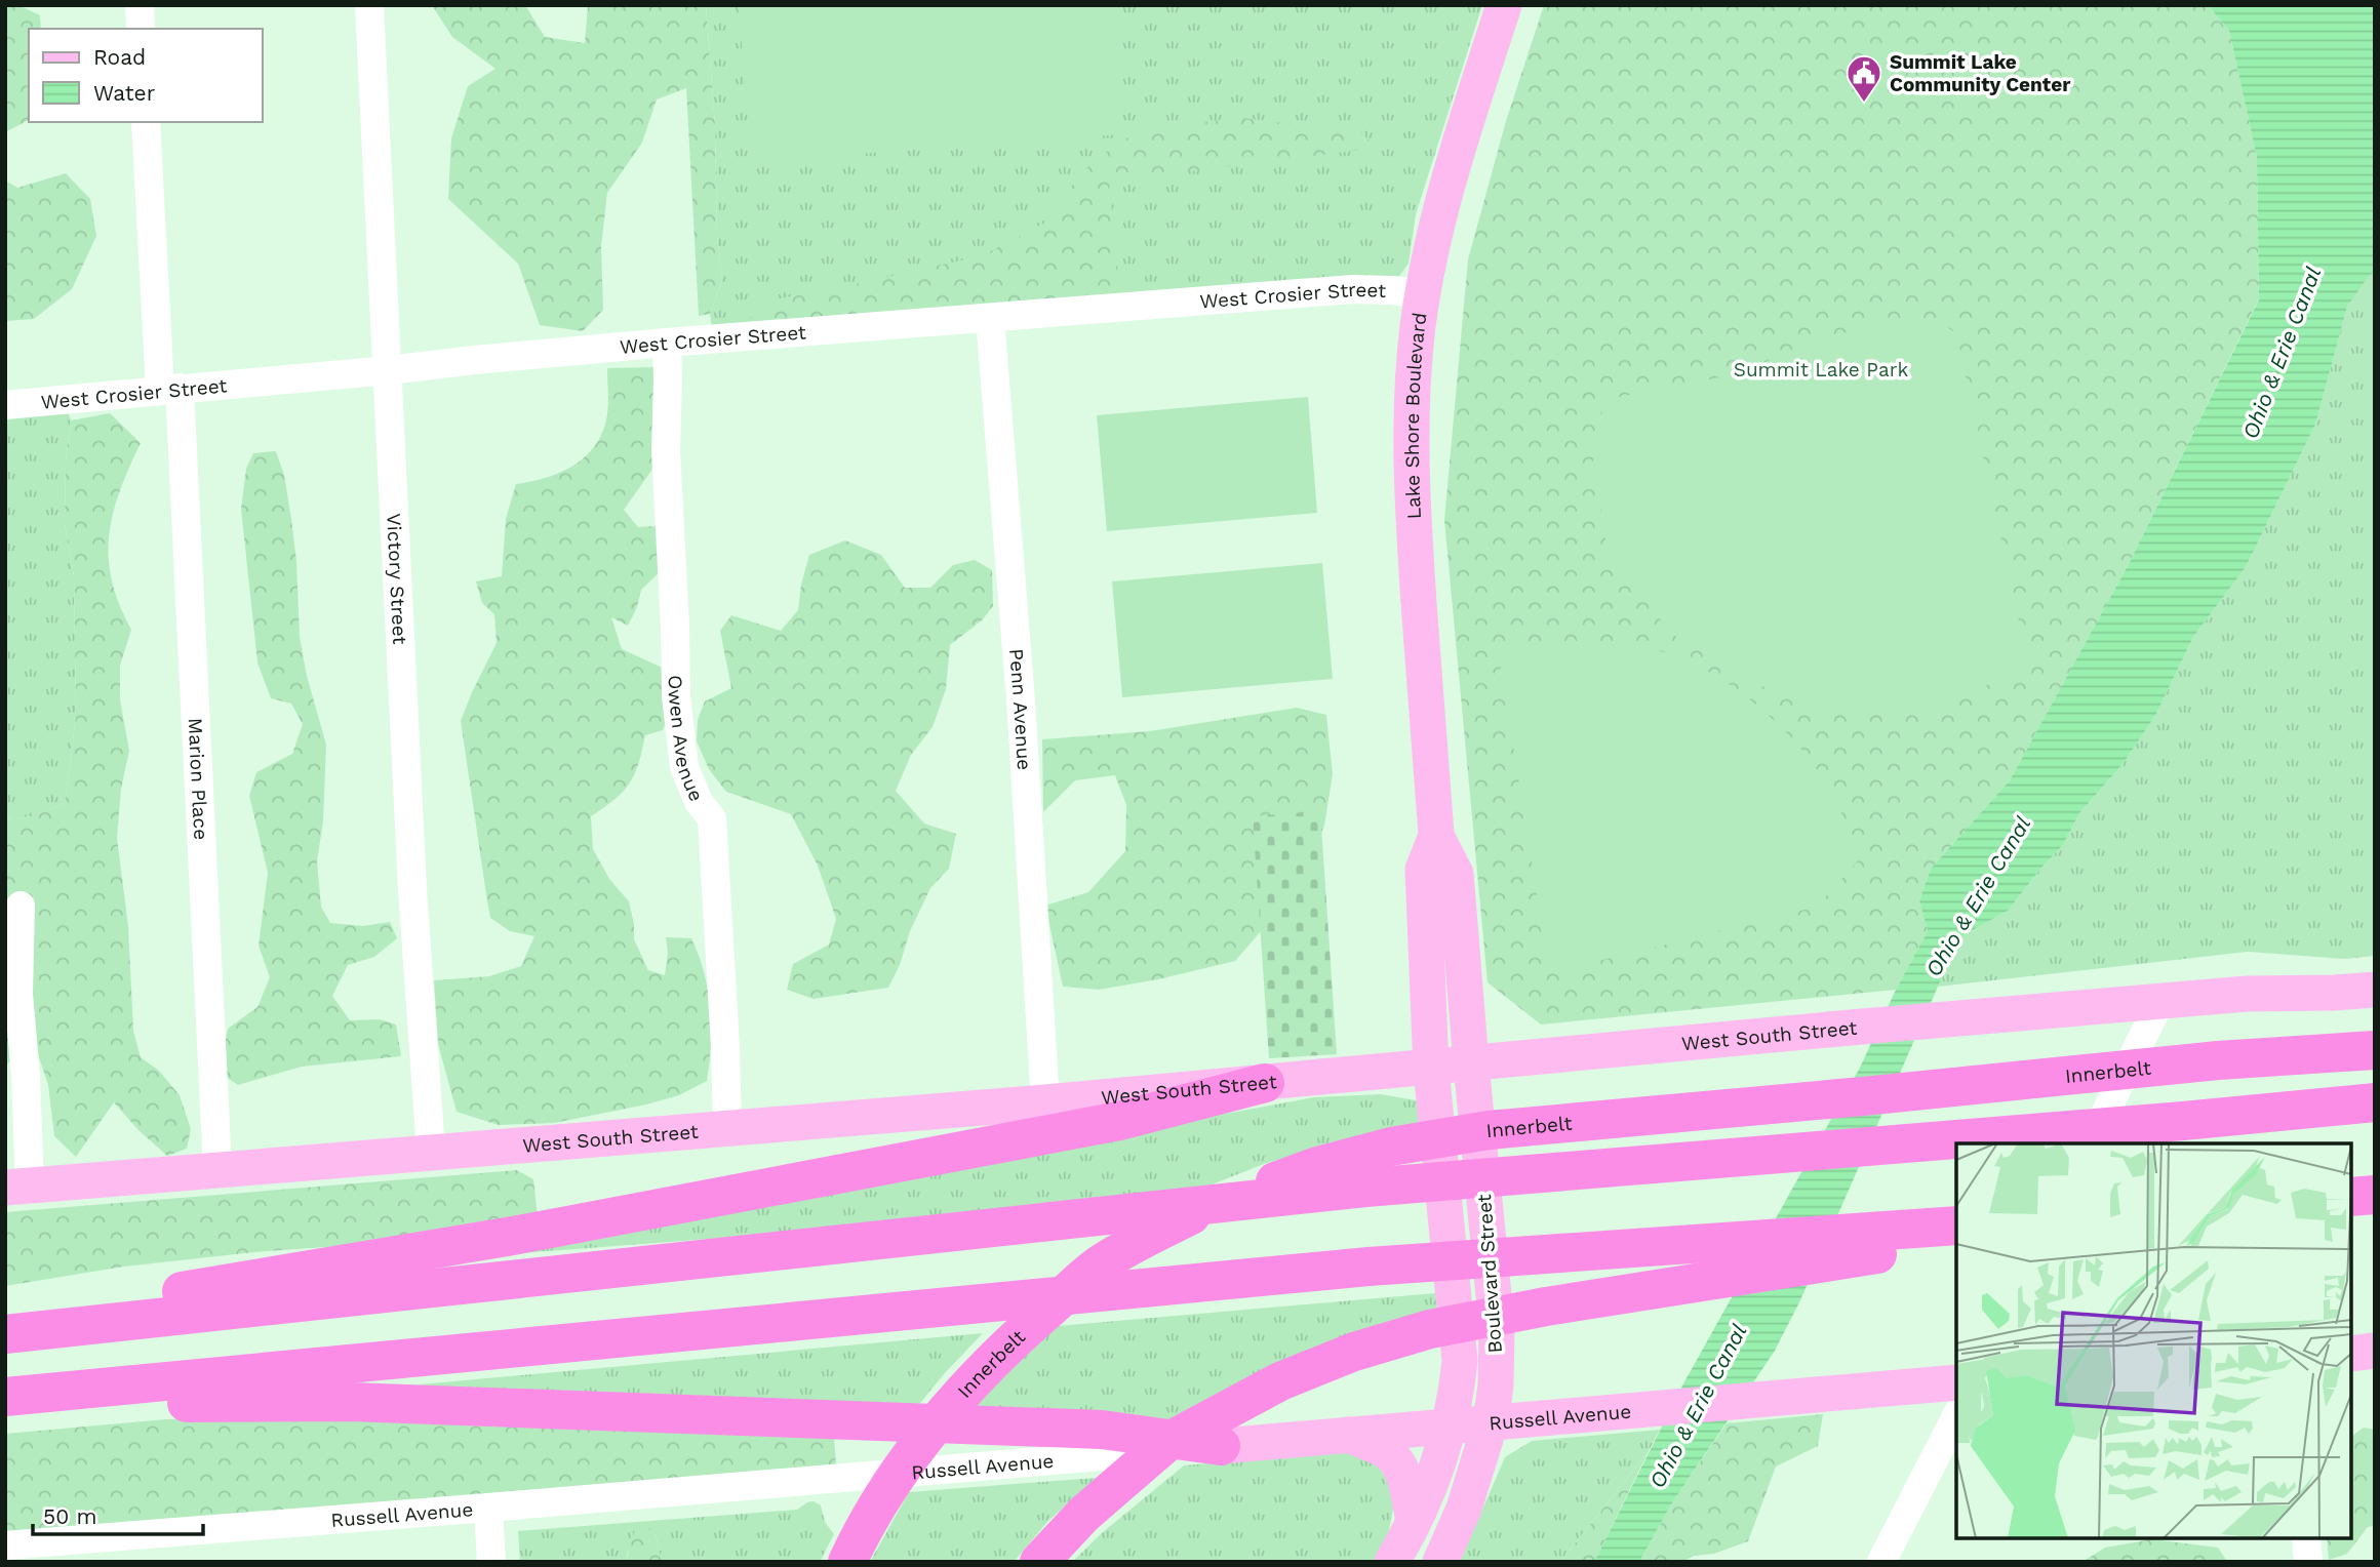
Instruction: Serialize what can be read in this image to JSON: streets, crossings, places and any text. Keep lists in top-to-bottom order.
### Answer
{
  "streets": {
    "highway": ["Innerbelt"],
    "main road": [
      "Lake Shore Boulevard",
      "West South Street",
      "Boulevard Street",
      "Russell Avenue"
    ],
    "street": [
      "West Crosier Street",
      "Victory Street",
      "Penn Avenue",
      "Owen Avenue",
      "Marion Place"
    ]
  },
  "crossings": [
    ["West Crosier Street", "Lake Shore Boulevard"],
    ["West Crosier Street", "Victory Street"],
    ["West Crosier Street", "Penn Avenue"],
    ["West Crosier Street", "Owen Avenue"],
    ["West Crosier Street", "Marion Place"],
    ["Lake Shore Boulevard", "West South Street"],
    ["Lake Shore Boulevard", "Boulevard Street"],
    ["Victory Street", "West South Street"],
    ["Penn Avenue", "West South Street"],
    ["Owen Avenue", "West South Street"],
    ["Marion Place", "West South Street"],
    ["West South Street", "Boulevard Street"],
    ["Boulevard Street", "Russell Avenue"]
  ],
  "water": ["Ohio & Erie Canal"],
  "parks": ["Summit Lake Park"],
  "places": {
    "public building": ["Summit Lake Community Center"]
  },
  "legend": ["Road", "Water"],
  "scale_bar": "50 m"
}
